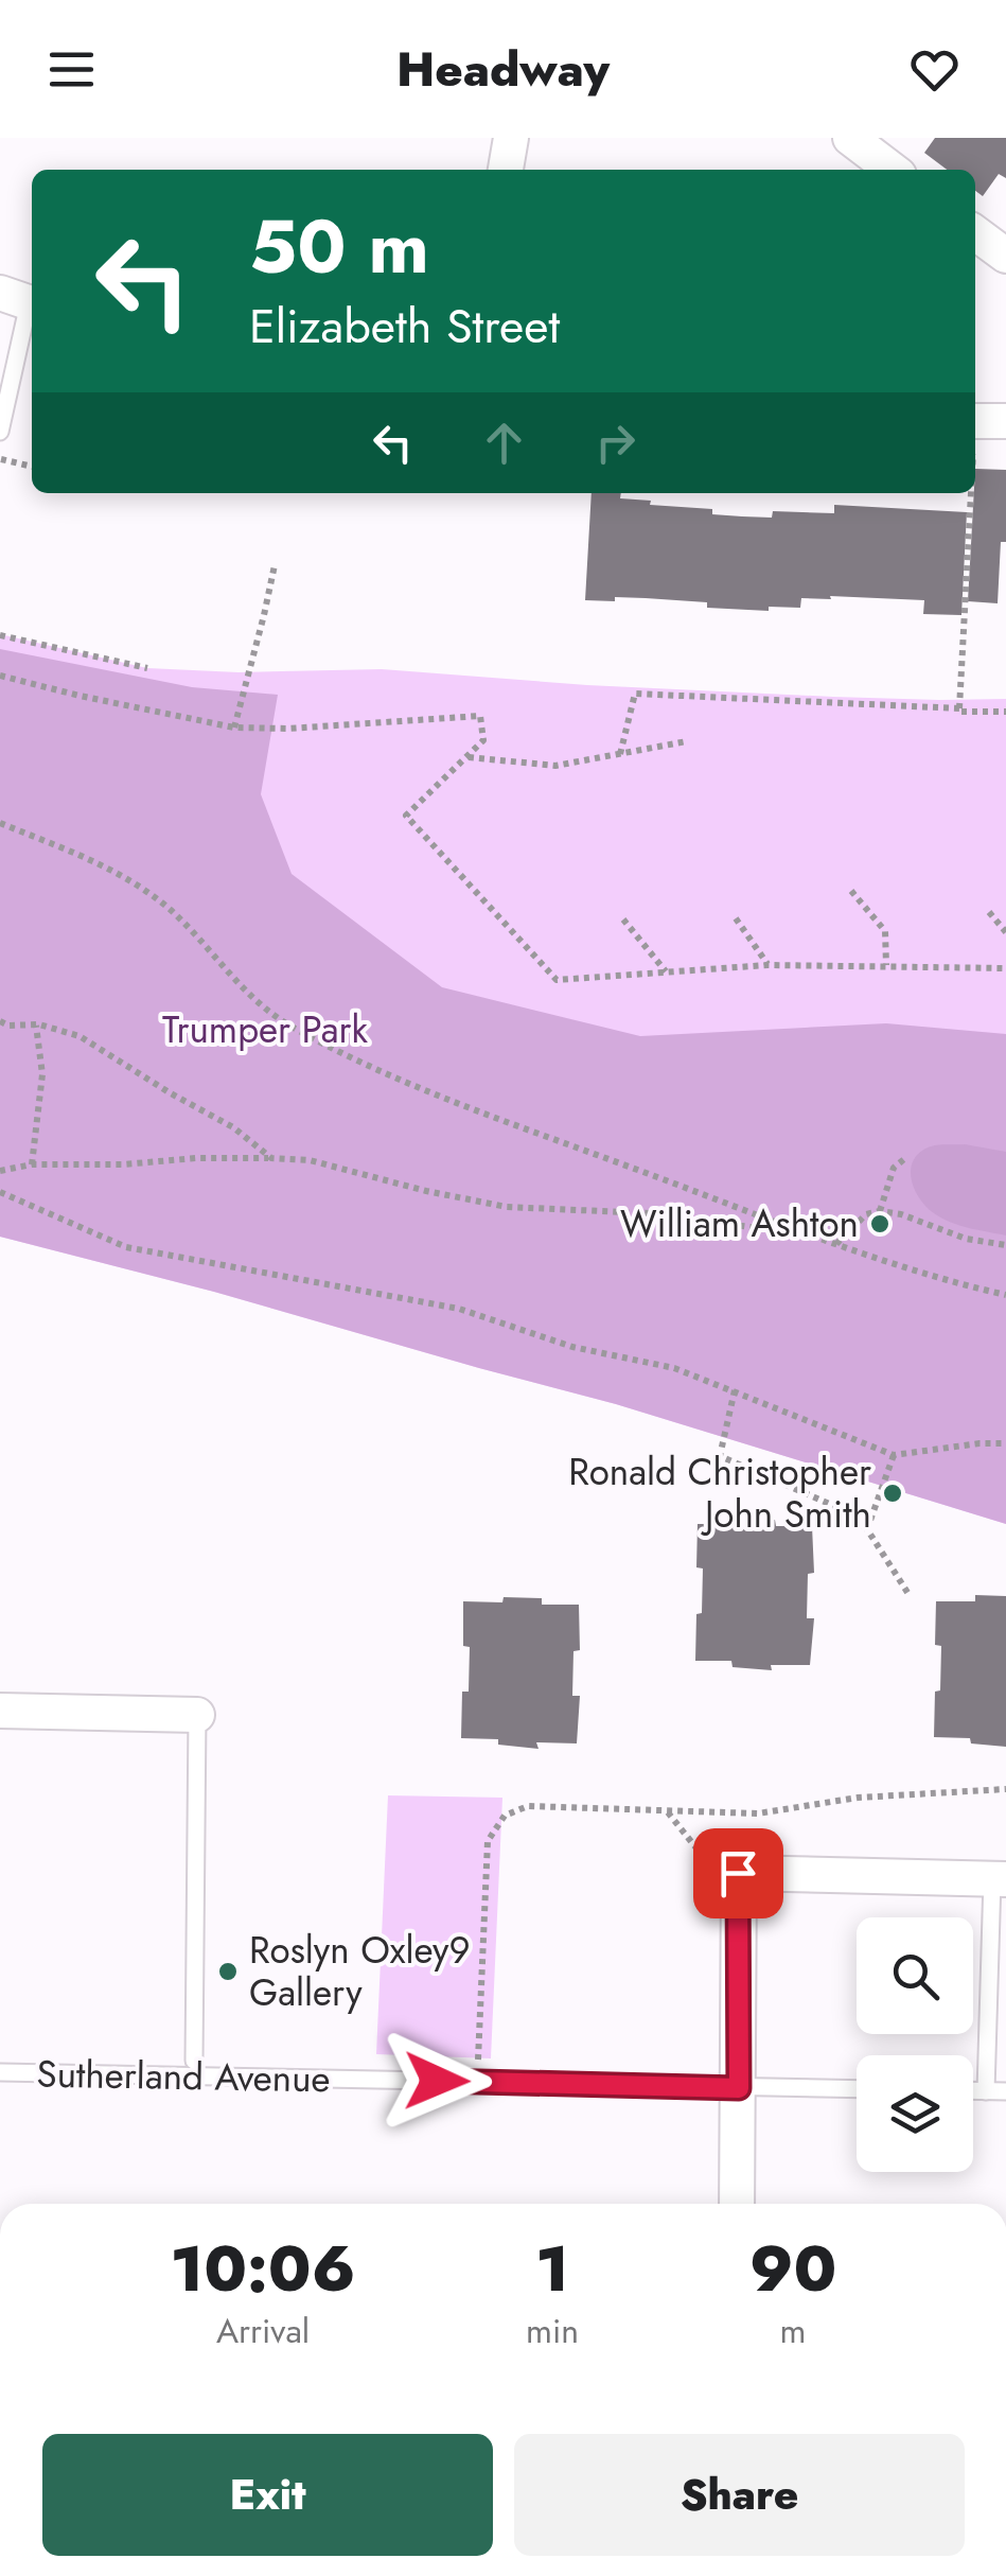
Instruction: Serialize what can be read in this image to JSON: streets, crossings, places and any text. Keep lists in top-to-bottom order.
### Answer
{
  "streets": {
    "lane": ["Sutherland Avenue"]
  },
  "parks": ["Trumper Park"],
  "places": ["William Ashton", "Ronald Christopher John Smith", "Roslyn Oxley9 Gallery"],
  "page": {
    "header": "Headway",
    "turn": ["50 m", "Elizabeth Street"],
    "eta": [
      "10:06",
      "Arrival",
      "1",
      "min",
      "90",
      "m"
    ],
    "buttons": ["Exit", "Share"]
  }
}
